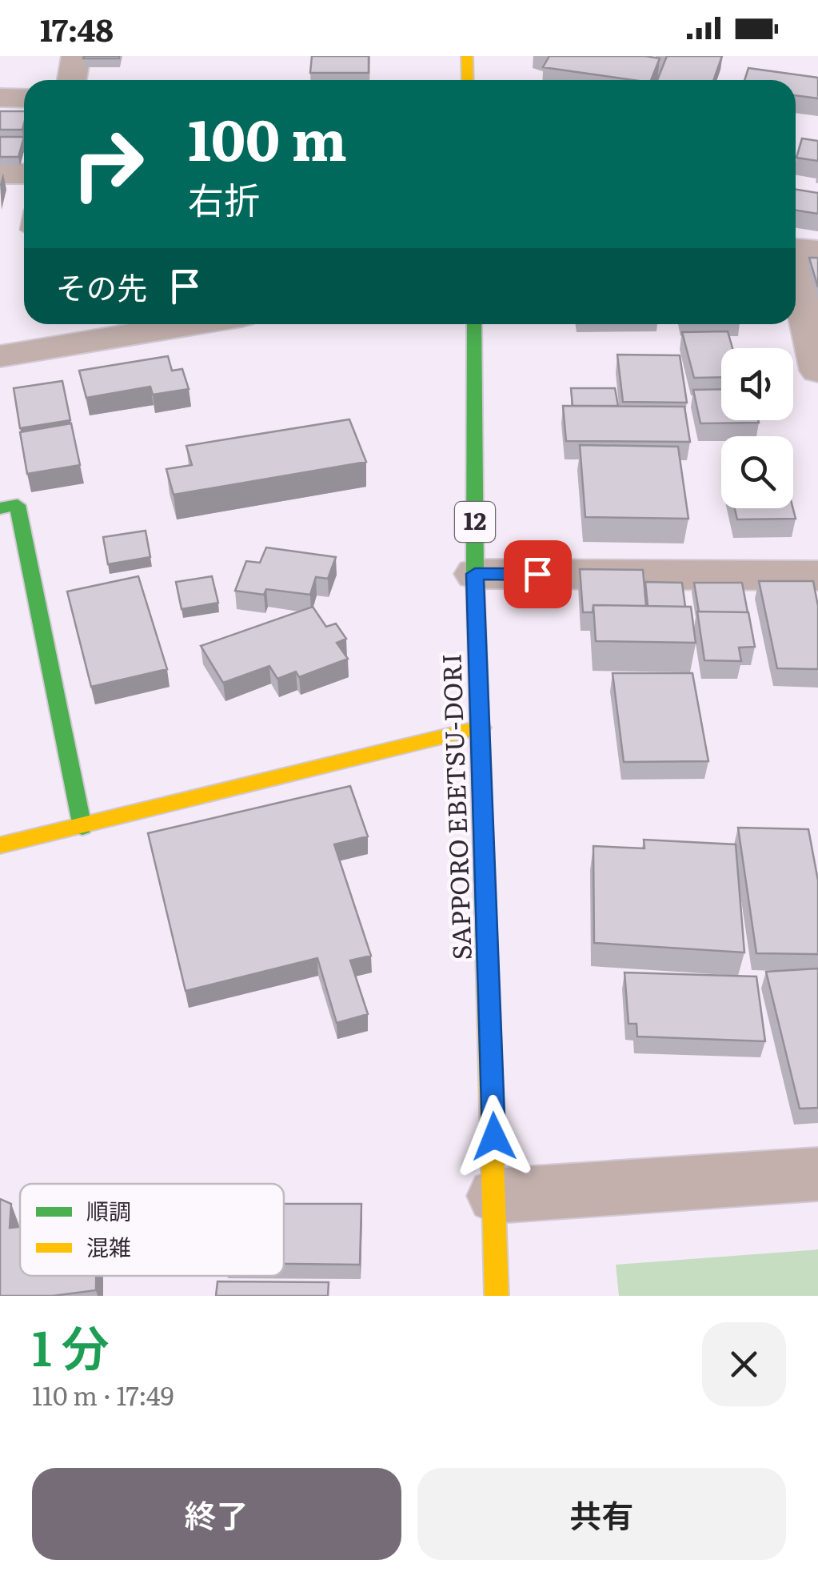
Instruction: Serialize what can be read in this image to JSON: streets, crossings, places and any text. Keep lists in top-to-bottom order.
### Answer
{
  "streets": {
    "main road": ["12", "SAPPORO EBETSU-DORI"]
  },
  "legend": ["順調", "混雑"],
  "page": {
    "status": "17:48",
    "turn": ["100 m", "右折"],
    "then": "その先",
    "heading": ["1 分", "110 m · 17:49"],
    "buttons": ["終了", "共有"]
  }
}
